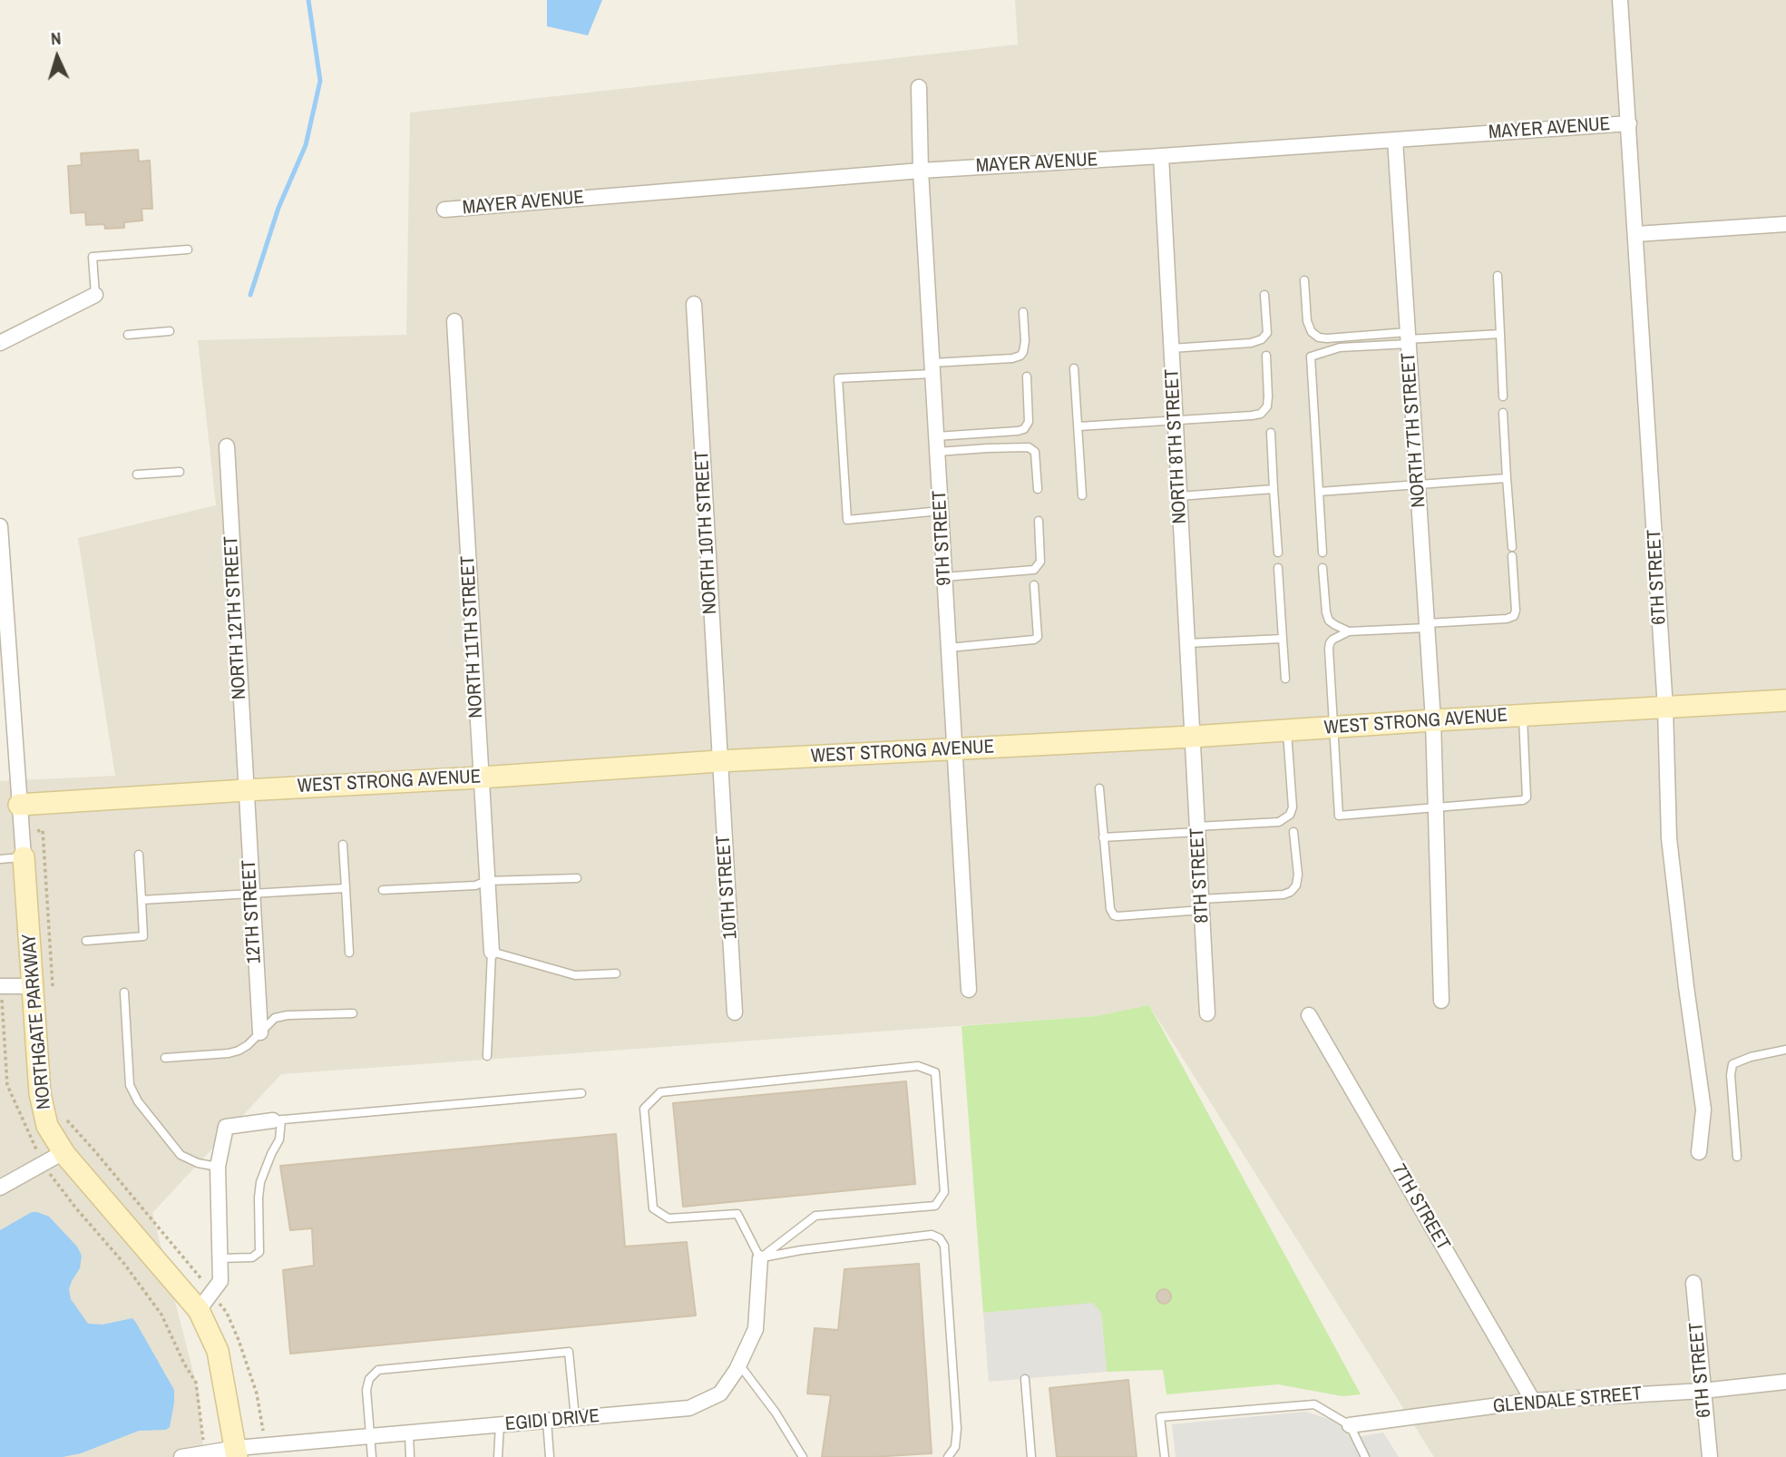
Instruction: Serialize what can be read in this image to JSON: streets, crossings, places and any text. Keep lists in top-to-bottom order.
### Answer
{
  "streets": {
    "street": [
      "MAYER AVENUE",
      "NORTH 7TH STREET",
      "NORTH 8TH STREET",
      "NORTH 10TH STREET",
      "9TH STREET",
      "6TH STREET",
      "NORTH 12TH STREET",
      "NORTH 11TH STREET",
      "WEST STRONG AVENUE",
      "8TH STREET",
      "10TH STREET",
      "12TH STREET",
      "NORTHGATE PARKWAY",
      "7TH STREET",
      "GLENDALE STREET",
      "EGIDI DRIVE"
    ]
  },
  "crossings": [
    ["MAYER AVENUE", "NORTH 7TH STREET"],
    ["MAYER AVENUE", "NORTH 8TH STREET"],
    ["MAYER AVENUE", "9TH STREET"],
    ["MAYER AVENUE", "6TH STREET"],
    ["NORTH 7TH STREET", "WEST STRONG AVENUE"],
    ["NORTH 8TH STREET", "WEST STRONG AVENUE"],
    ["NORTH 8TH STREET", "8TH STREET"],
    ["NORTH 10TH STREET", "WEST STRONG AVENUE"],
    ["NORTH 10TH STREET", "10TH STREET"],
    ["9TH STREET", "WEST STRONG AVENUE"],
    ["6TH STREET", "WEST STRONG AVENUE"],
    ["6TH STREET", "GLENDALE STREET"],
    ["NORTH 12TH STREET", "WEST STRONG AVENUE"],
    ["NORTH 12TH STREET", "12TH STREET"],
    ["NORTH 11TH STREET", "WEST STRONG AVENUE"],
    ["WEST STRONG AVENUE", "8TH STREET"],
    ["WEST STRONG AVENUE", "10TH STREET"],
    ["WEST STRONG AVENUE", "12TH STREET"],
    ["WEST STRONG AVENUE", "NORTHGATE PARKWAY"],
    ["NORTHGATE PARKWAY", "EGIDI DRIVE"],
    ["7TH STREET", "GLENDALE STREET"]
  ],
  "north": "top"
}
